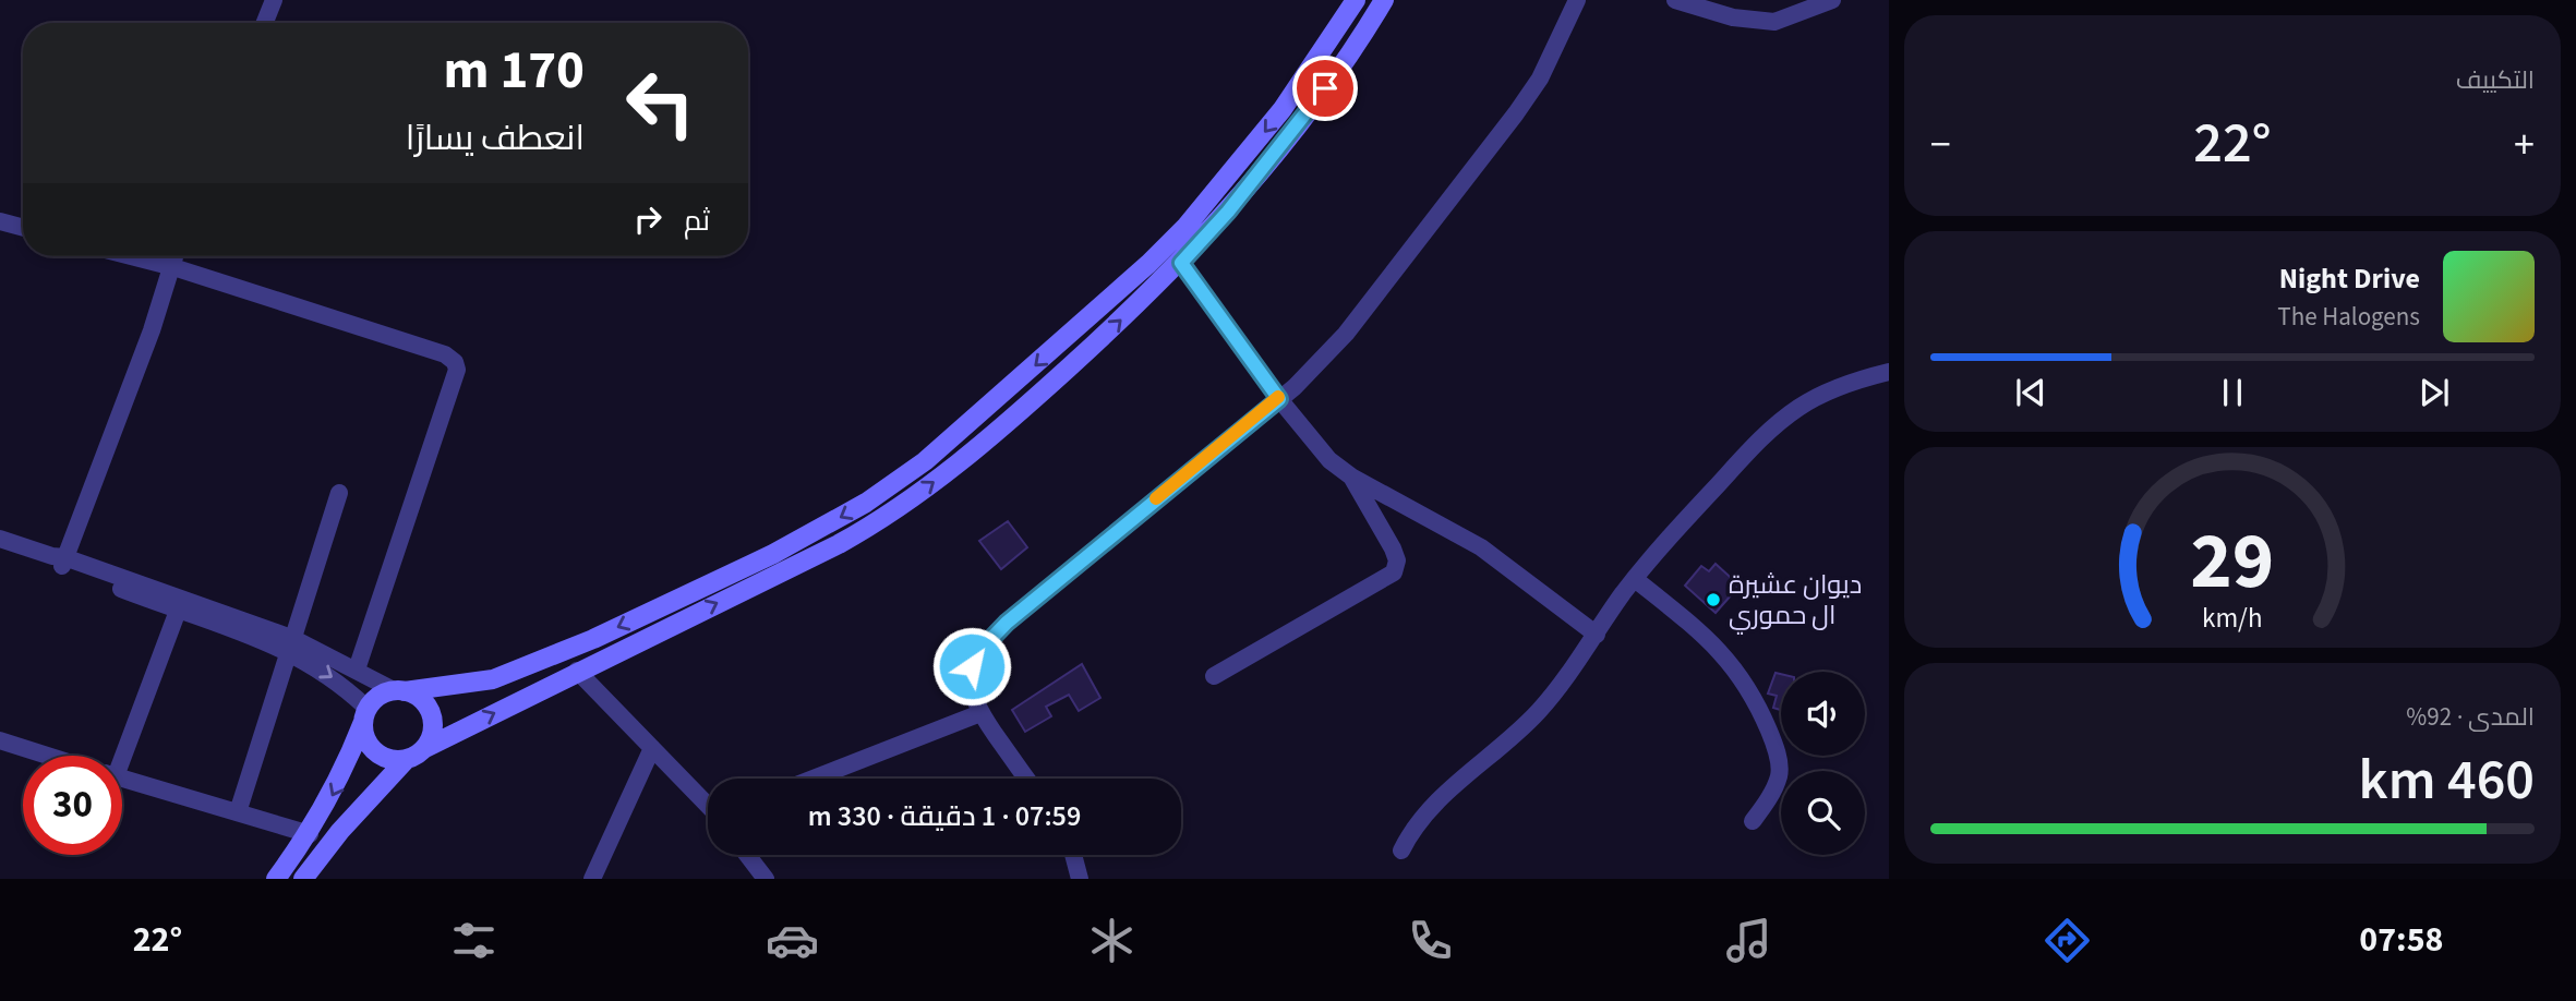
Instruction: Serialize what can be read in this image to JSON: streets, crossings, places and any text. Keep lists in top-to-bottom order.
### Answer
{
  "places": ["ديوان عشيرة ال حموري"],
  "page": {
    "tile": [
      "التكييف",
      ["المدى · 92%", "460 km"]
    ],
    "turn": ["170 m", "انعطف يسارًا"],
    "heat": ["−", "22°", "+"],
    "then": "ثم",
    "song": ["Night Drive", "The Halogens"],
    "limit": "30",
    "trip": "07:59 · 1 دقيقة · 330 m",
    "tabs": ["07:58", "22°"],
    "gauge": ["29", "km/h"]
  }
}
